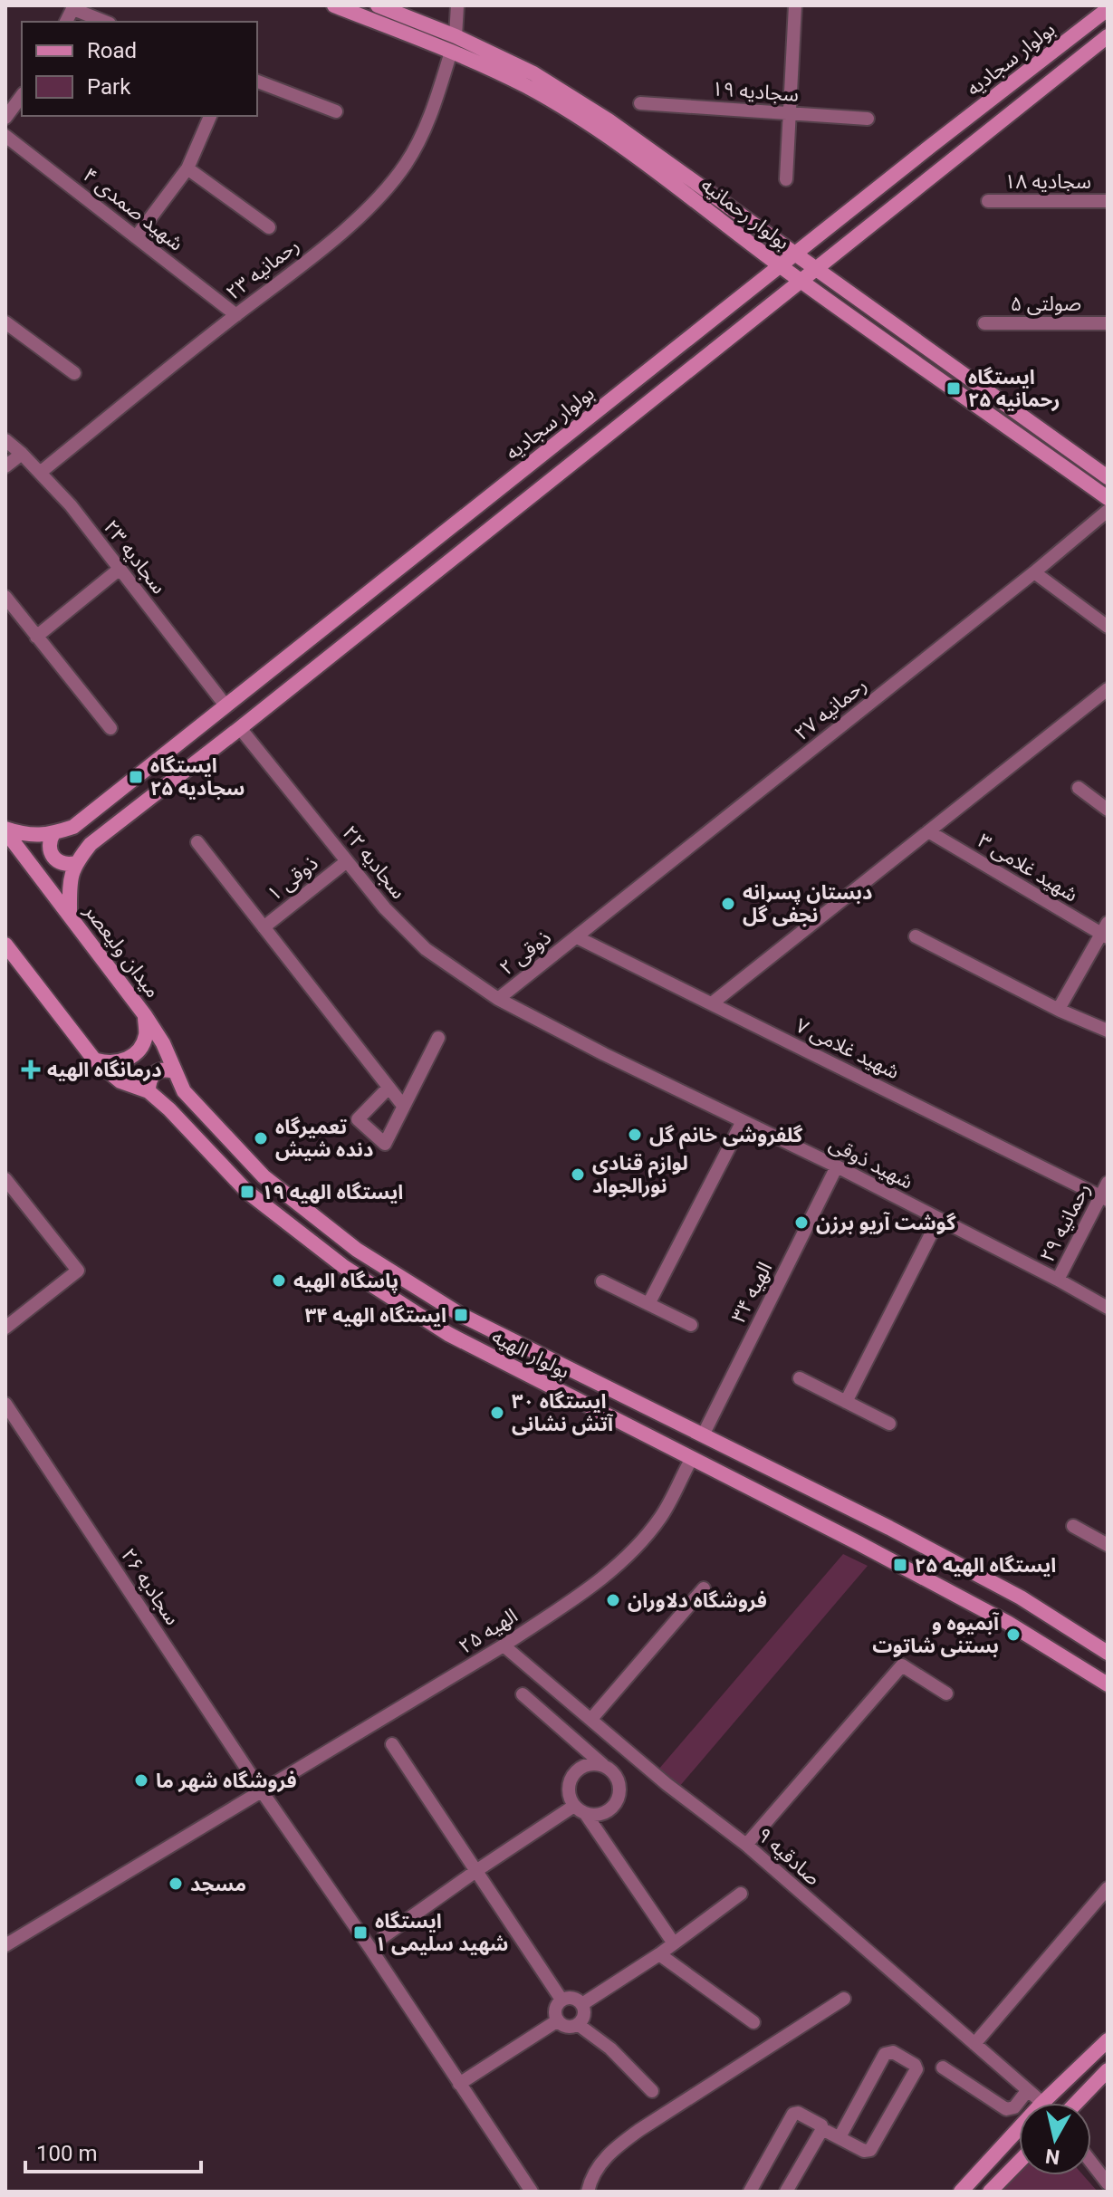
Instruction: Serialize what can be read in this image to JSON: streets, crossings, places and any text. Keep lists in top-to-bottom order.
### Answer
{
  "streets": {
    "main road": [
      "بولوار سجادیه",
      "بولوار رحمانیه",
      "میدان ولیعصر",
      "بولوار الهیه"
    ],
    "street": [
      "سجادیه ۱۹",
      "سجادیه ۱۸",
      "شهید صمدی ۴",
      "رحمانیه ۲۳",
      "صولتی ۵",
      "سجادیه ۲۳",
      "رحمانیه ۲۷",
      "سجادیه ۲۲",
      "شهید غلامی ۳",
      "ذوقی ۱",
      "ذوقی ۲",
      "شهید غلامی ۷",
      "شهید ذوقی",
      "رحمانیه ۲۹",
      "الهیه ۳۴",
      "سجادیه ۲۶",
      "الهیه ۲۵",
      "صادقیه ۹"
    ]
  },
  "crossings": [
    ["بولوار سجادیه", "بولوار رحمانیه"],
    ["بولوار سجادیه", "سجادیه ۲۳"],
    ["بولوار سجادیه", "سجادیه ۲۲"],
    ["بولوار سجادیه", "میدان ولیعصر"],
    ["شهید صمدی ۴", "رحمانیه ۲۳"],
    ["بولوار رحمانیه", "رحمانیه ۲۳"],
    ["رحمانیه ۲۳", "سجادیه ۲۳"],
    ["رحمانیه ۲۷", "ذوقی ۲"],
    ["رحمانیه ۲۷", "شهید غلامی ۷"],
    ["سجادیه ۲۲", "ذوقی ۱"],
    ["سجادیه ۲۲", "ذوقی ۲"],
    ["سجادیه ۲۲", "شهید ذوقی"],
    ["میدان ولیعصر", "بولوار الهیه"],
    ["ذوقی ۲", "شهید غلامی ۷"],
    ["ذوقی ۲", "شهید ذوقی"],
    ["شهید غلامی ۷", "رحمانیه ۲۹"],
    ["شهید ذوقی", "رحمانیه ۲۹"],
    ["شهید ذوقی", "الهیه ۳۴"],
    ["الهیه ۳۴", "بولوار الهیه"],
    ["بولوار الهیه", "الهیه ۲۵"],
    ["سجادیه ۲۶", "الهیه ۲۵"],
    ["الهیه ۲۵", "صادقیه ۹"]
  ],
  "places": {
    "transit": [
      "ایستگاه رحمانیه ۲۵",
      "ایستگاه سجادیه ۲۵",
      "ایستگاه الهیه ۱۹",
      "ایستگاه الهیه ۳۴",
      "ایستگاه الهیه ۲۵",
      "ایستگاه شهید سلیمی ۱"
    ],
    "other": [
      "دبستان پسرانه نجفی گل",
      "گلفروشی خانم گل",
      "تعمیرگاه دنده شیش",
      "لوازم قنادی نورالجواد",
      "گوشت آریو برزن",
      "پاسگاه الهیه",
      "ایستگاه ۳۰ آتش نشانی",
      "فروشگاه دلاوران",
      "آبمیوه و بستنی شاتوت",
      "فروشگاه شهر ما",
      "مسجد"
    ],
    "health": ["درمانگاه الهیه"]
  },
  "legend": ["Road", "Park"],
  "scale_bar": "100 m",
  "north": "bottom"
}
